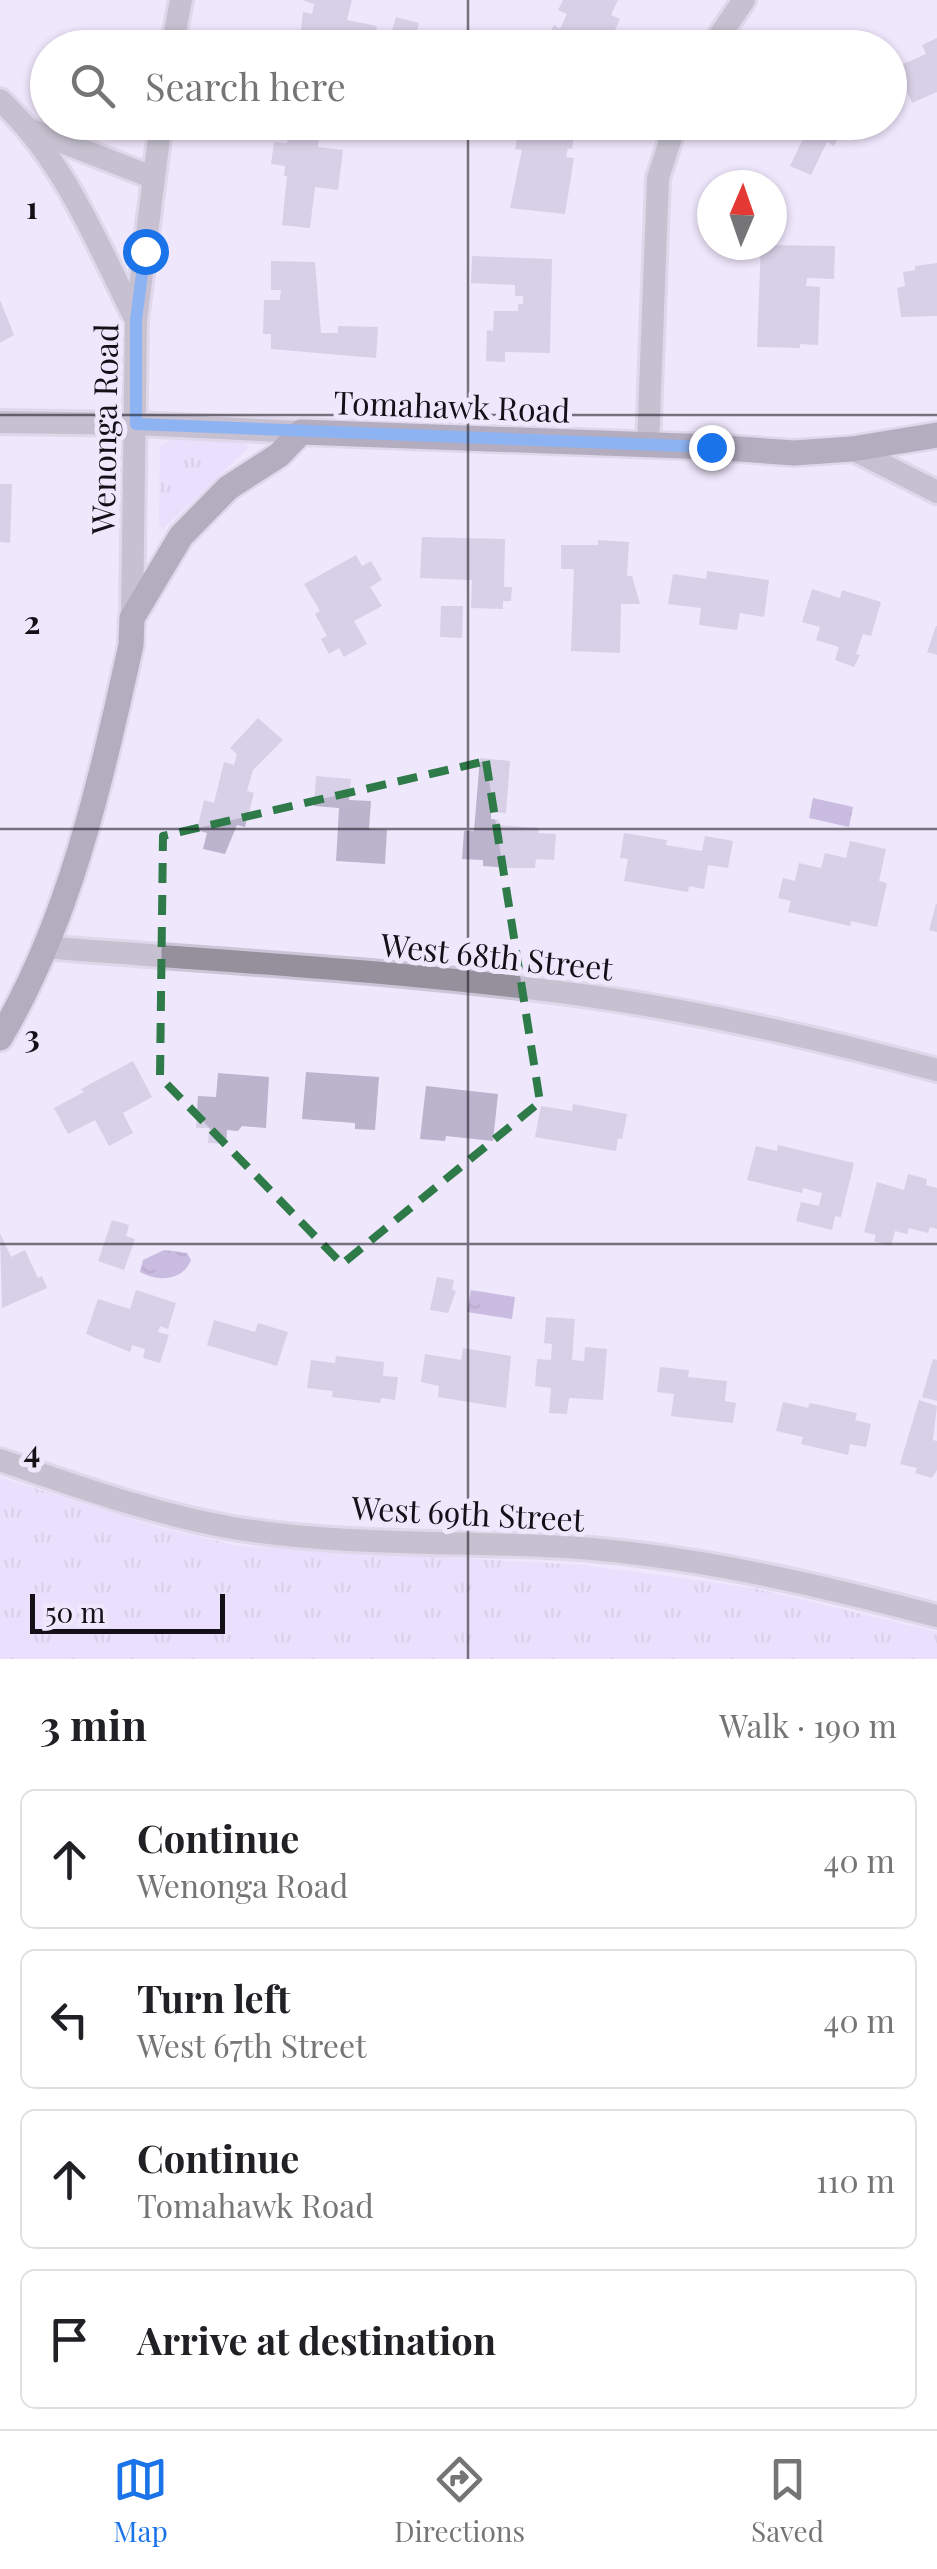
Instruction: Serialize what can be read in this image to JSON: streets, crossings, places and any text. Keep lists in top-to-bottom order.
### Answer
{
  "streets": {
    "street": [
      "Tomahawk Road",
      "Wenonga Road",
      "West 68th Street",
      "West 69th Street"
    ]
  },
  "crossings": [
    ["Tomahawk Road", "Wenonga Road"],
    ["Tomahawk Road", "West 68th Street"]
  ],
  "scale_bar": "50 m",
  "north": "top",
  "page": {
    "search": "Search here",
    "scale": "50 m",
    "heading": ["3 min", "Walk · 190 m"],
    "list": [
      ["Continue", "Wenonga Road", "40 m"],
      ["Turn left", "West 67th Street", "40 m"],
      ["Continue", "Tomahawk Road", "110 m"],
      "Arrive at destination"
    ],
    "nav": ["Map", "Directions", "Saved"]
  },
  "grid": {
    "rows": [
      "1",
      "2",
      "3",
      "4"
    ]
  }
}
